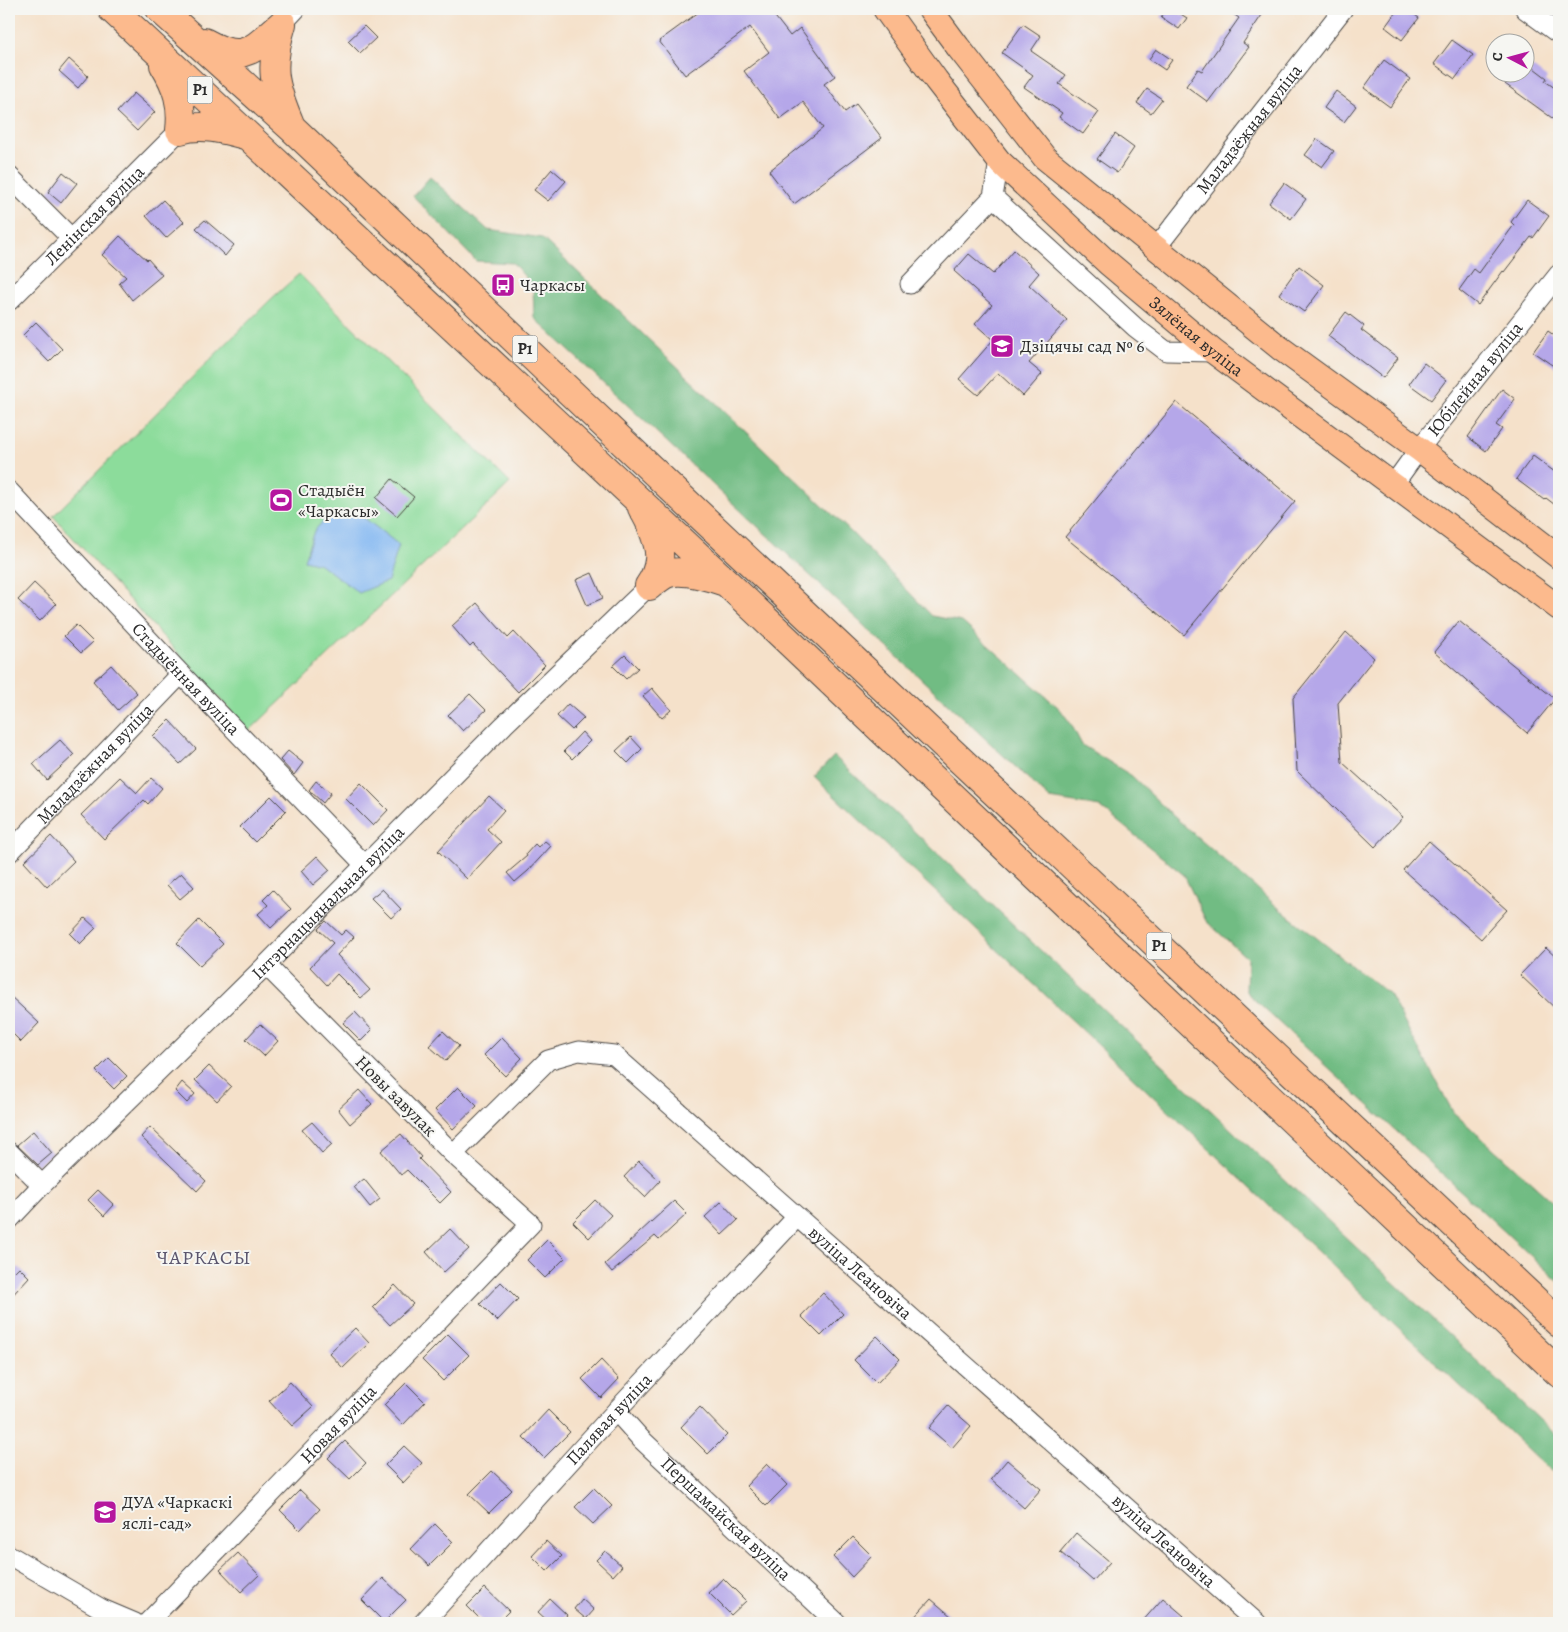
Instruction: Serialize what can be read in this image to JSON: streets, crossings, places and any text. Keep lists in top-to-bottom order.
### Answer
{
  "streets": {
    "highway": ["Р1"],
    "main road": ["Зялёная вуліца"],
    "street": [
      "Маладзёжная вуліца",
      "Ленінская вуліца",
      "Юбілейная вуліца",
      "Стадыённая вуліца",
      "Інтэрнацыянальная вуліца",
      "Новы завулак",
      "вуліца Леановіча",
      "Палявая вуліца",
      "Новая вуліца",
      "Першамайская вуліца"
    ]
  },
  "crossings": [
    ["Маладзёжная вуліца", "Стадыённая вуліца"],
    ["Зялёная вуліца", "Юбілейная вуліца"],
    ["Стадыённая вуліца", "Інтэрнацыянальная вуліца"],
    ["Інтэрнацыянальная вуліца", "Новы завулак"],
    ["Новы завулак", "вуліца Леановіча"],
    ["Новы завулак", "Новая вуліца"],
    ["вуліца Леановіча", "Палявая вуліца"],
    ["Палявая вуліца", "Першамайская вуліца"]
  ],
  "districts": ["ЧАРКАСЫ"],
  "places": {
    "bus stop": ["Чаркасы"],
    "school or university": ["Дзіцячы сад № 6", "ДУА «Чаркаскі яслі-сад»"],
    "sports": ["Стадыён «Чаркасы»"]
  },
  "north": "left"
}
